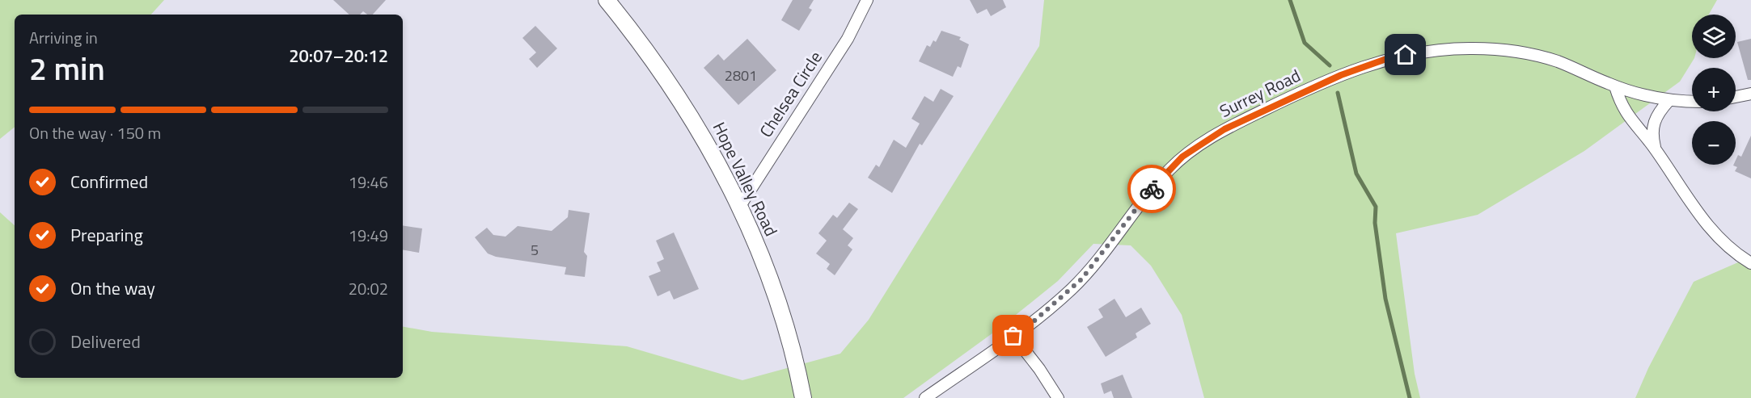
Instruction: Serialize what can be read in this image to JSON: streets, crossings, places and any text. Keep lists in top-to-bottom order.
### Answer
{
  "streets": {
    "main road": ["Hope Valley Road"],
    "street": ["Surrey Road", "Chelsea Circle"]
  },
  "crossings": [
    ["Chelsea Circle", "Hope Valley Road"]
  ],
  "house_numbers": ["2801", "5"],
  "page": {
    "map_buttons": ["+", "−"],
    "heading": ["2 min", "Arriving in", "20:07–20:12"],
    "bar": "On the way · 150 m",
    "list": [
      ["Confirmed", "19:46"],
      ["Preparing", "19:49"],
      ["On the way", "20:02"],
      "Delivered"
    ]
  }
}
